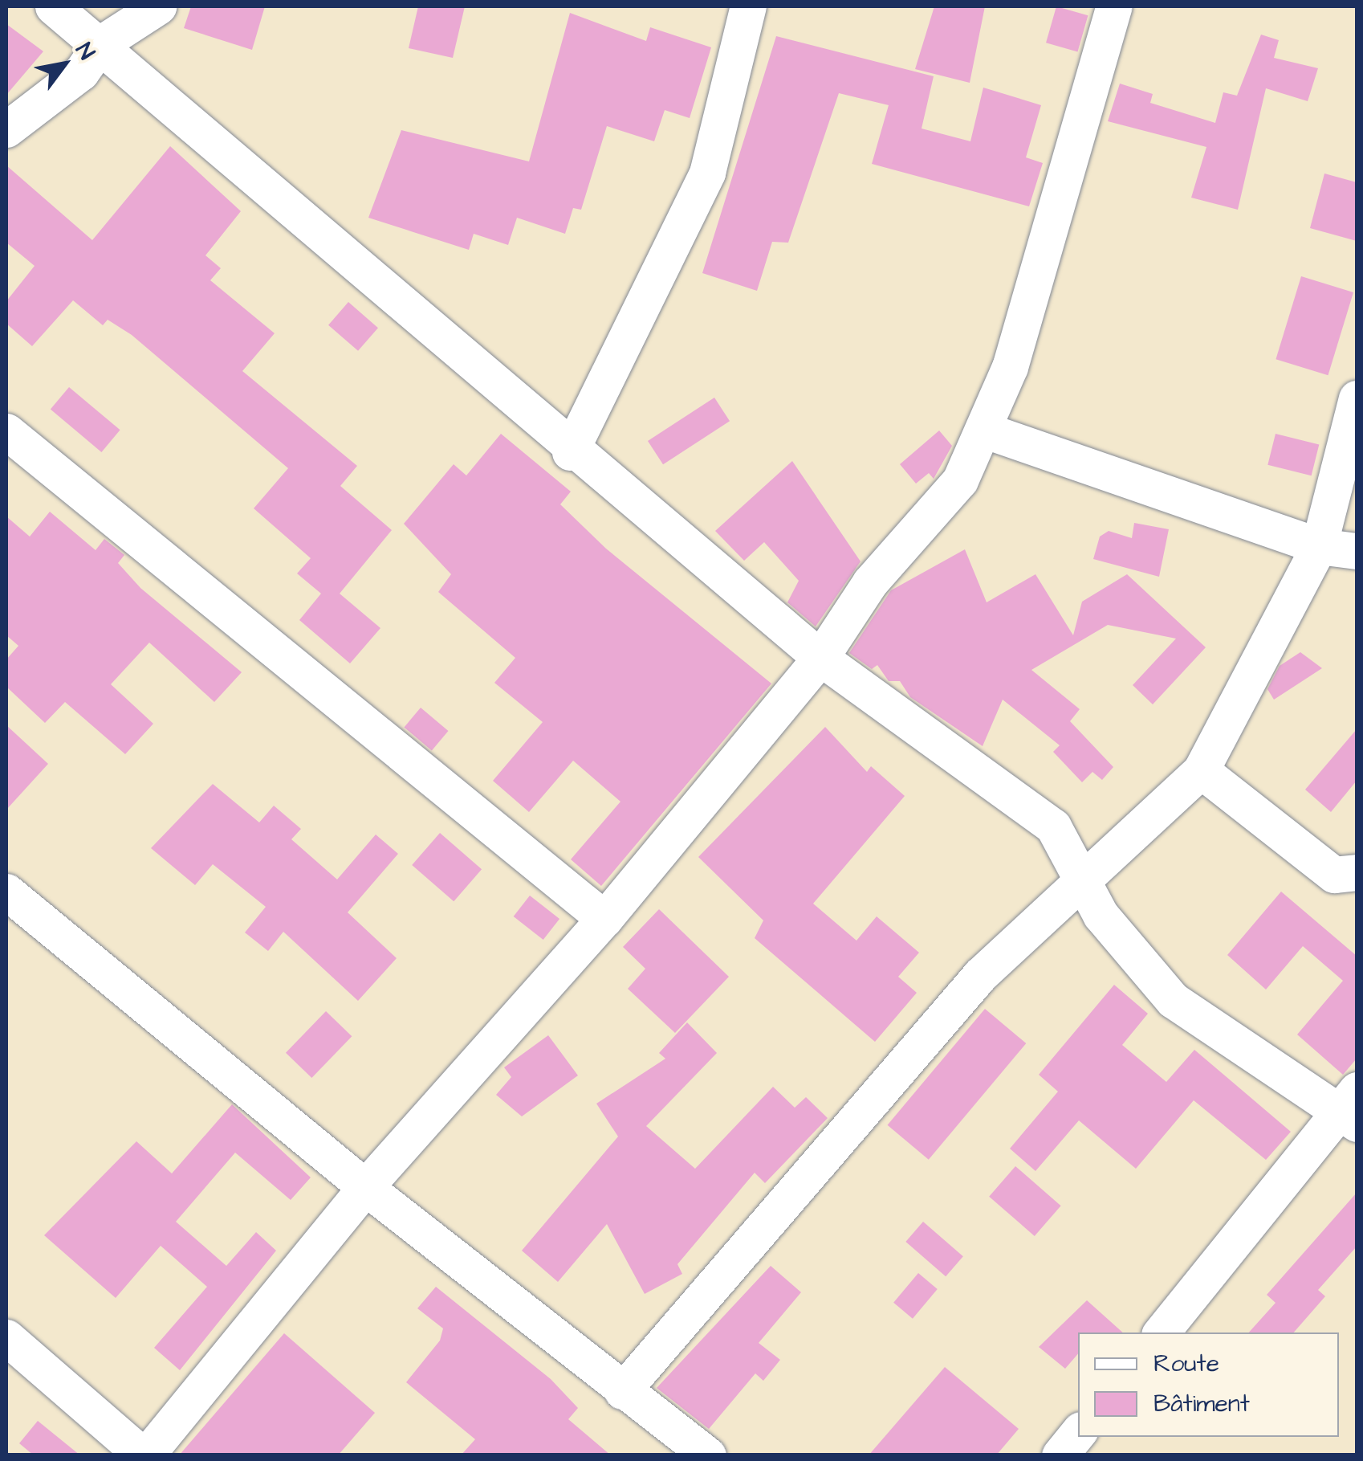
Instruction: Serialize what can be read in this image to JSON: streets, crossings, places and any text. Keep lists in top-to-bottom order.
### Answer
{
  "legend": ["Route", "Bâtiment"],
  "north": "top right"
}
